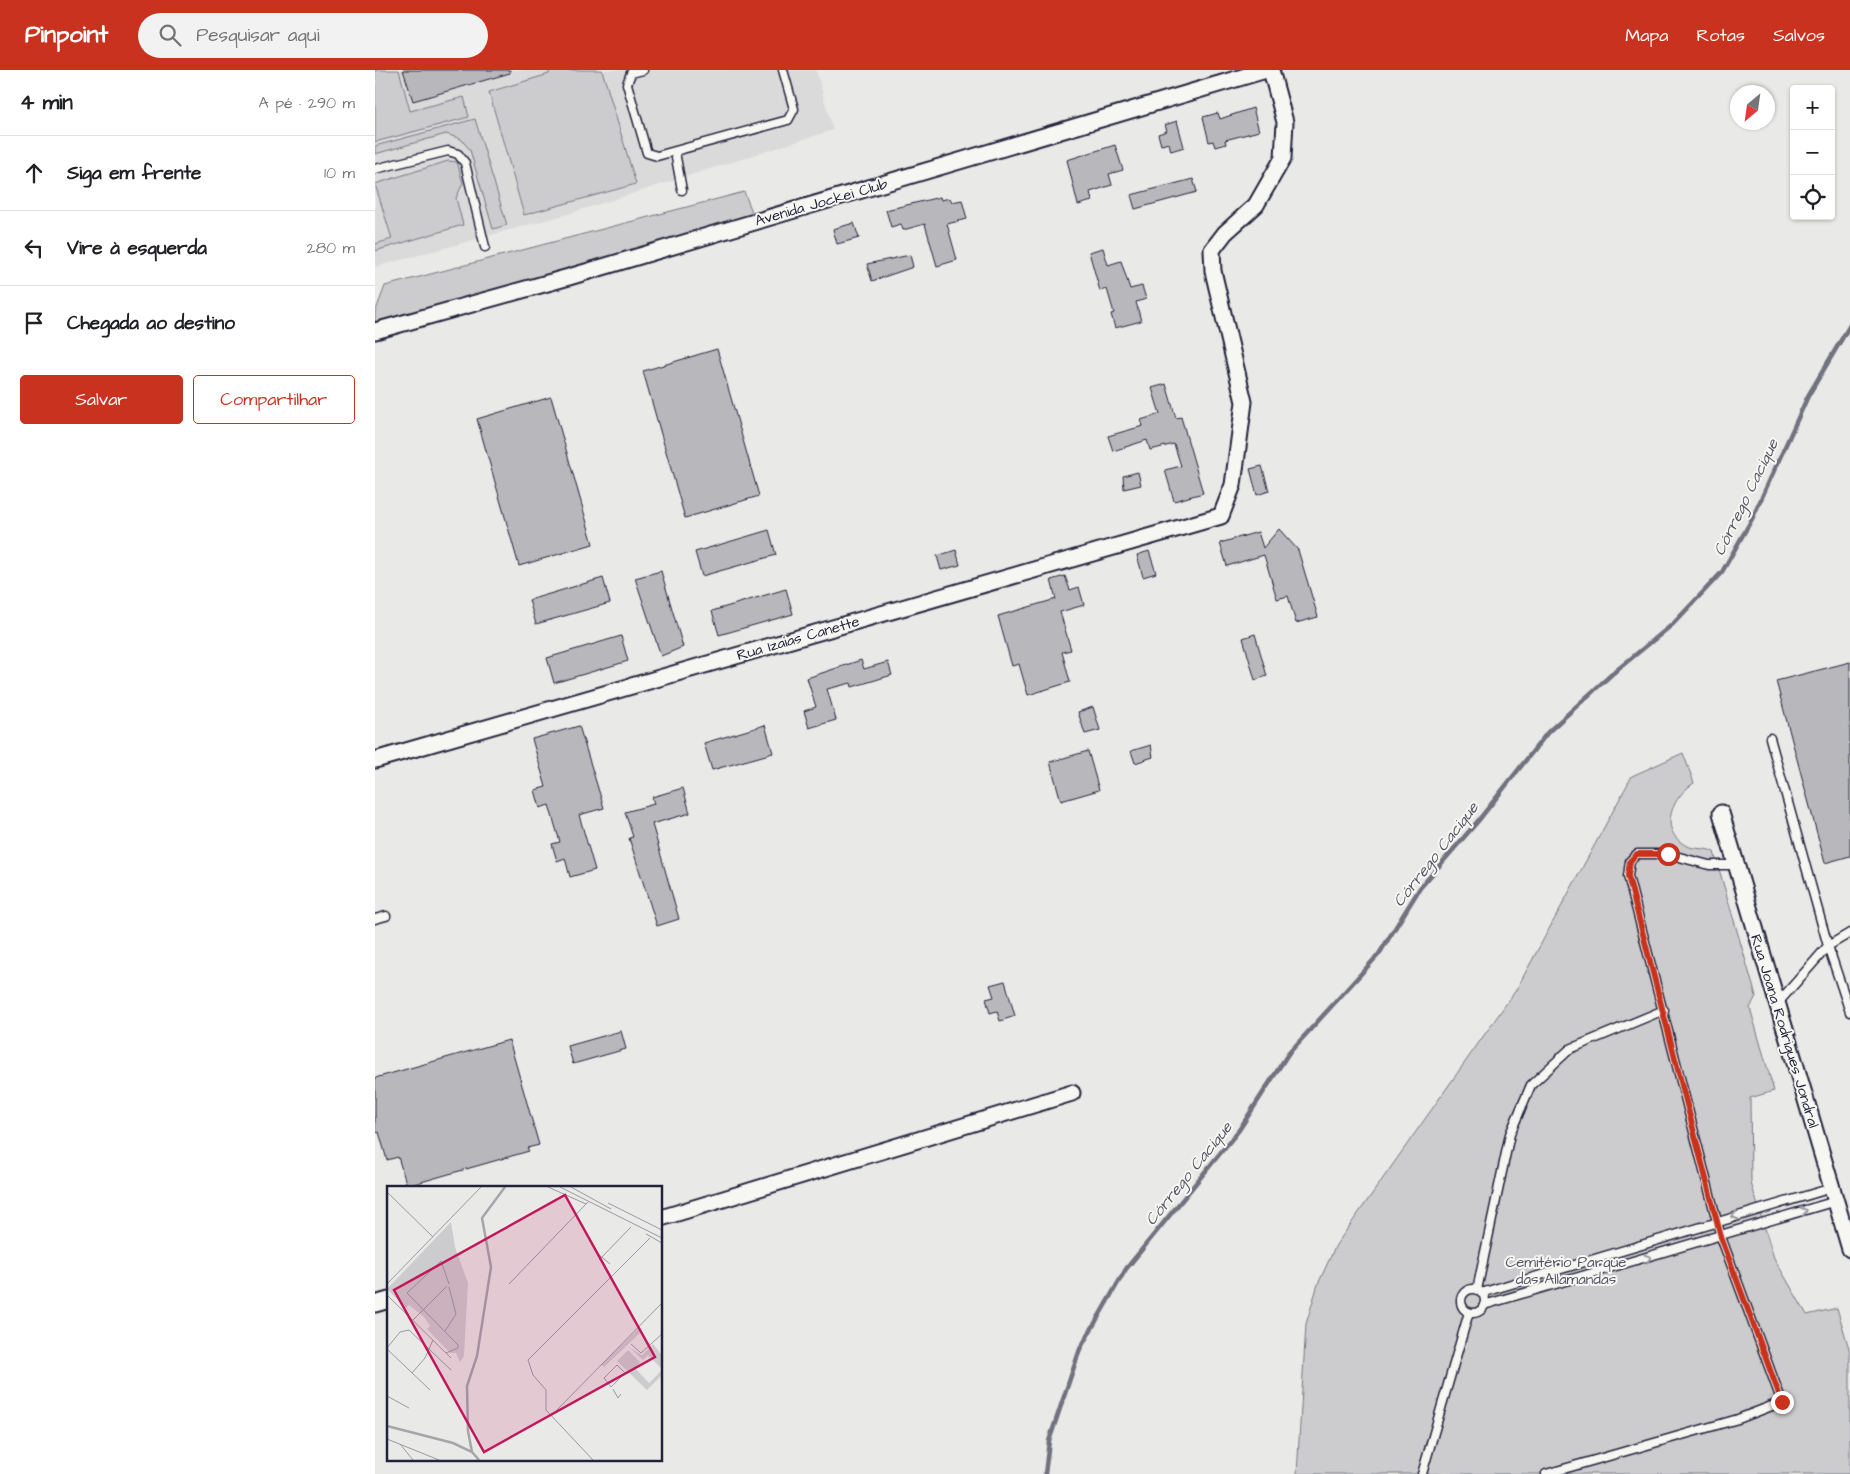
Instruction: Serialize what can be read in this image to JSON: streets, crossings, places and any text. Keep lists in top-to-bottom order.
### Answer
{
  "streets": {
    "street": ["Avenida Jockei Club", "Rua Izaias Canette", "Rua Joana Rodrigues Jondral"]
  },
  "water": ["Córrego Cacique"],
  "parks": ["Cemitério Parque das Allamandas"],
  "north": "bottom left",
  "page": {
    "header": "Pinpoint",
    "search": "Pesquisar aqui",
    "nav": ["Mapa", "Rotas", "Salvos"],
    "heading": ["4 min", "A pé · 290 m"],
    "map_buttons": ["+", "−"],
    "list": [
      ["Siga em frente", "10 m"],
      ["Vire à esquerda", "280 m"],
      "Chegada ao destino"
    ],
    "buttons": ["Salvar", "Compartilhar"]
  }
}
